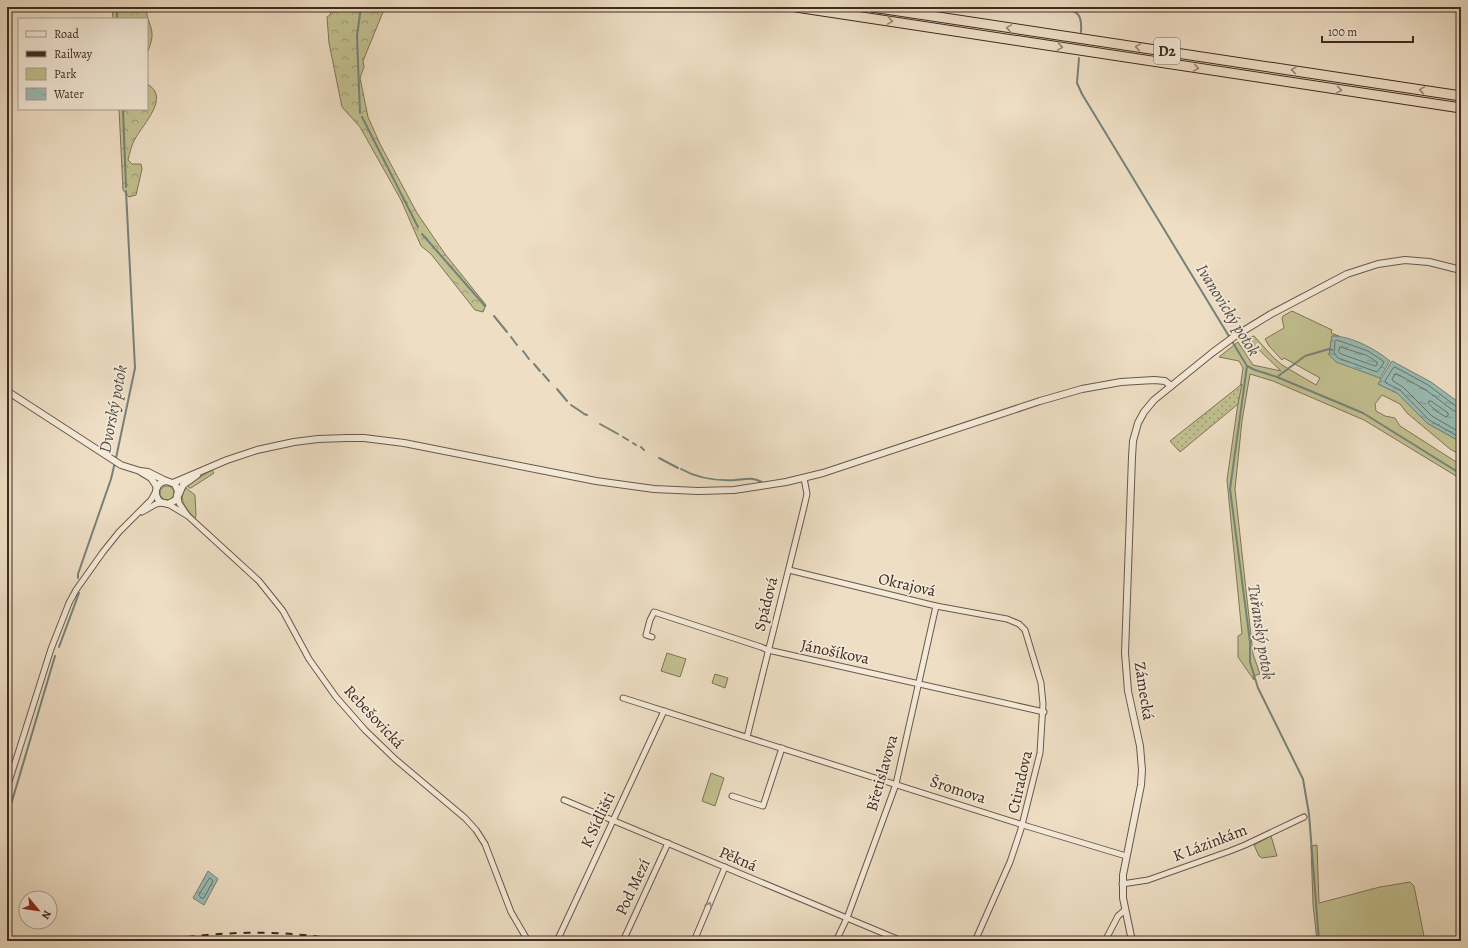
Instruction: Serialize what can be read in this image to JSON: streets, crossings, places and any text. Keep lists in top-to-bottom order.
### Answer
{
  "streets": {
    "highway": ["D2"],
    "street": [
      "Okrajová",
      "Spádová",
      "Jánošíkova",
      "Zámecká",
      "Rebešovická",
      "Břetislavova",
      "Ctiradova",
      "Šromova",
      "K Sídlišti",
      "K Lázinkám",
      "Pěkná",
      "Pod Mezí"
    ]
  },
  "crossings": [
    ["Okrajová", "Spádová"],
    ["Okrajová", "Břetislavova"],
    ["Okrajová", "Ctiradova"],
    ["Spádová", "Jánošíkova"],
    ["Spádová", "Šromova"],
    ["Jánošíkova", "Břetislavova"],
    ["Jánošíkova", "Ctiradova"],
    ["Zámecká", "Šromova"],
    ["Zámecká", "K Lázinkám"],
    ["Břetislavova", "Šromova"],
    ["Břetislavova", "Pěkná"],
    ["Ctiradova", "Šromova"],
    ["Šromova", "K Sídlišti"],
    ["K Sídlišti", "Pěkná"],
    ["Pěkná", "Pod Mezí"]
  ],
  "water": ["Ivanovický potok", "Dvorský potok", "Tuřanský potok"],
  "legend": [
    "Road",
    "Railway",
    "Park",
    "Water"
  ],
  "scale_bar": "100 m",
  "north": "bottom right"
}
